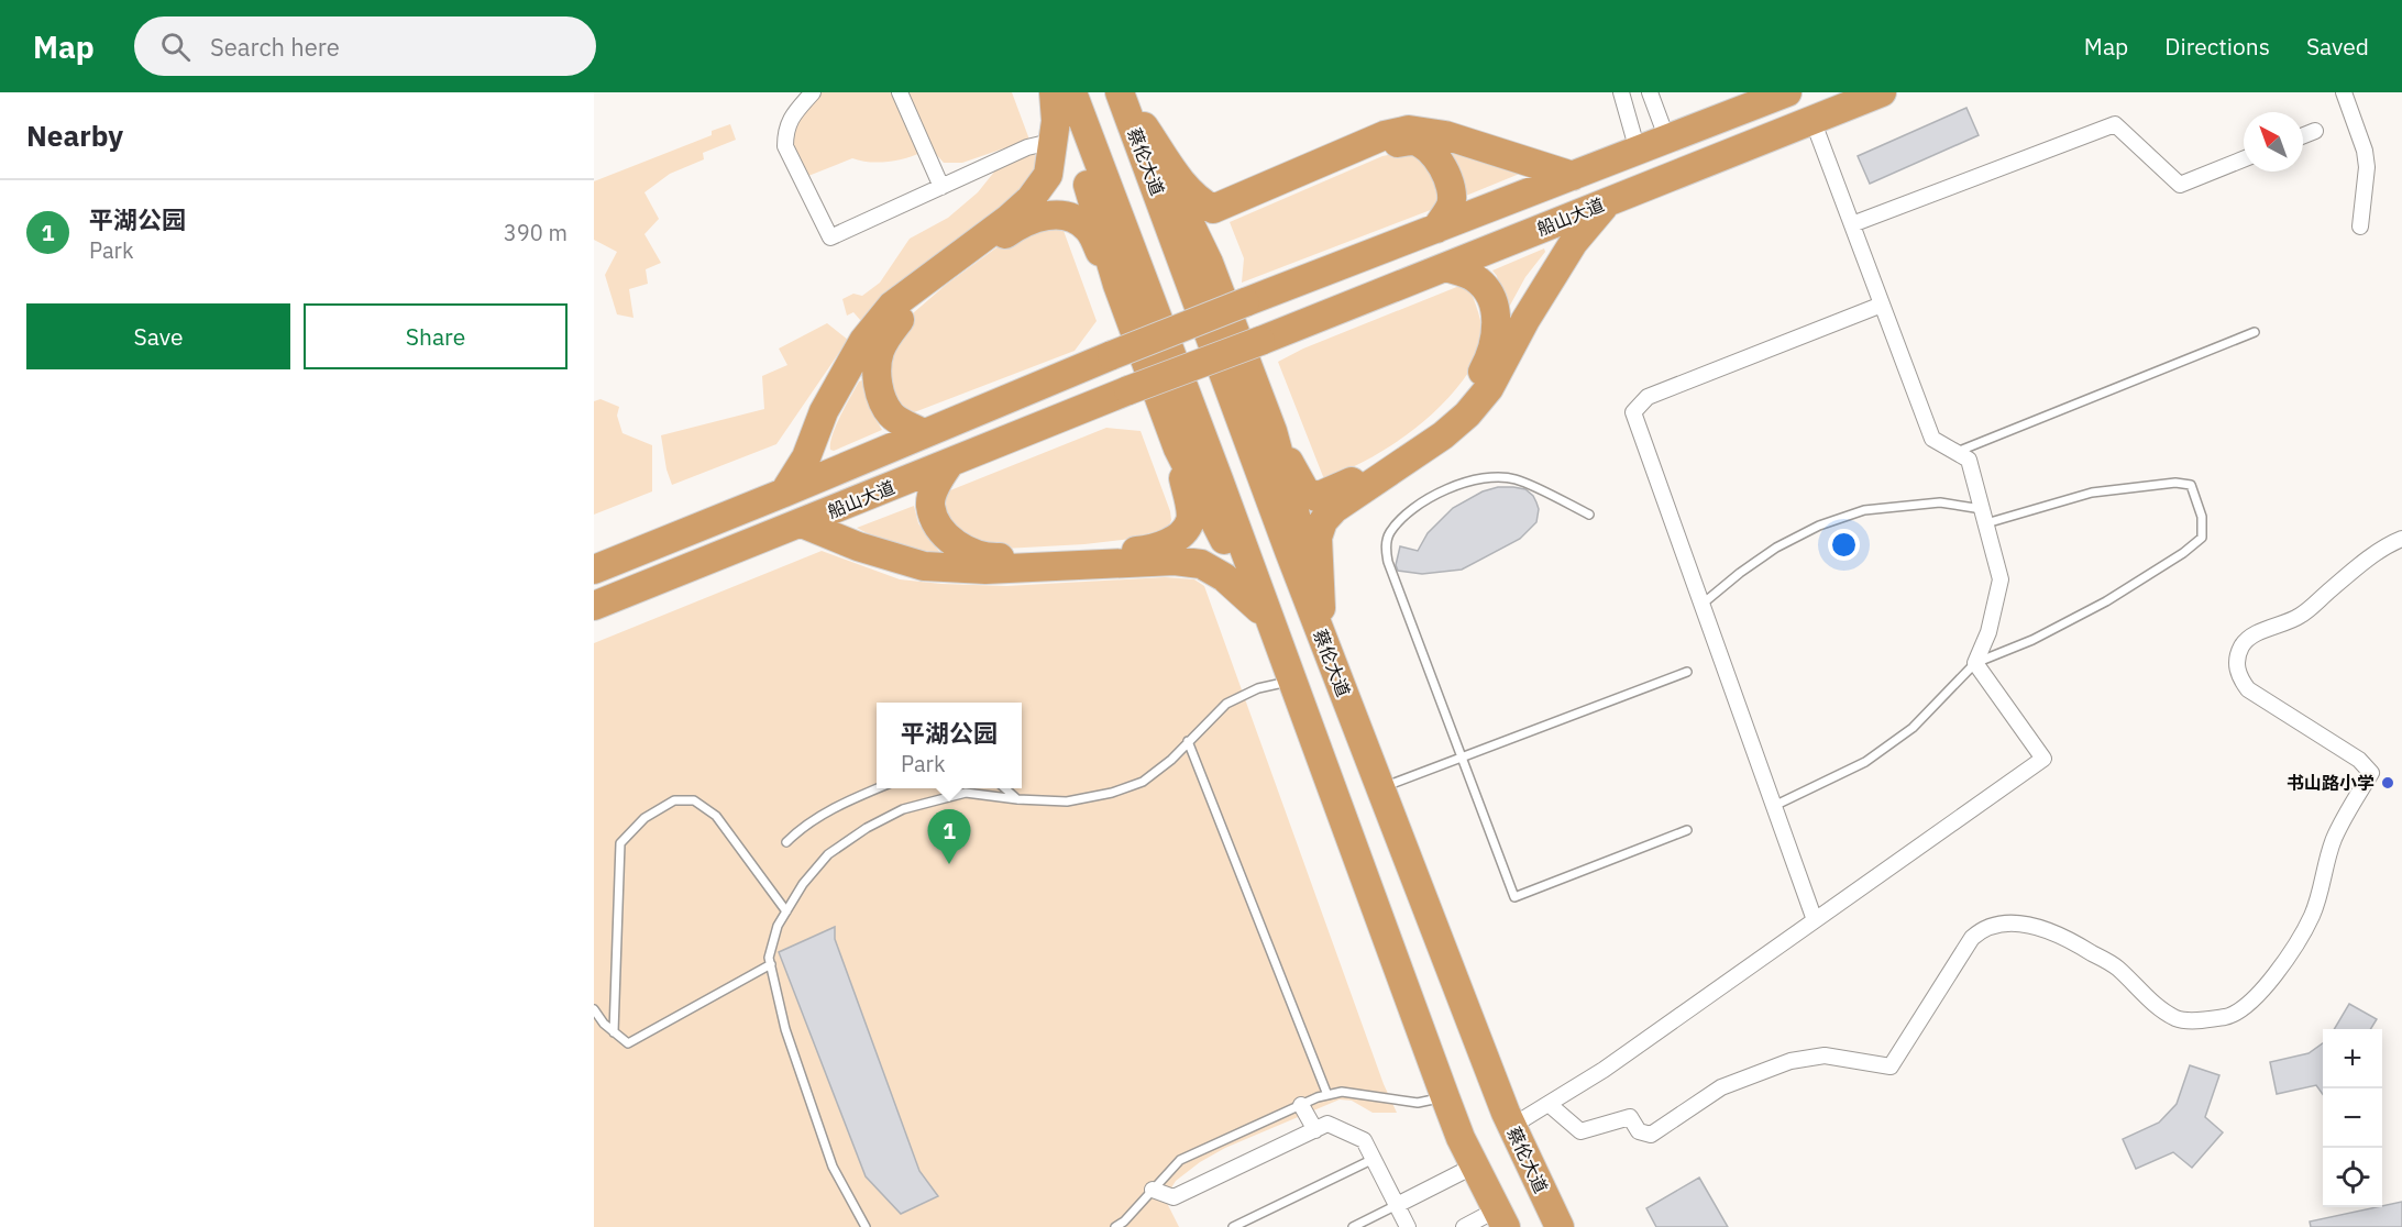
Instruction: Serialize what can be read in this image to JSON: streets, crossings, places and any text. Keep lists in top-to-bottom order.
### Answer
{
  "streets": {
    "highway": ["蔡伦大道", "船山大道"]
  },
  "places": ["书山路小学"],
  "north": "top left",
  "page": {
    "header": "Map",
    "search": "Search here",
    "nav": ["Map", "Directions", "Saved"],
    "heading": "Nearby",
    "list": [
      {
        "mark": "1",
        "name": "平湖公园",
        "note": "Park",
        "value": "390 m"
      }
    ],
    "buttons": ["Save", "Share"],
    "popup": ["平湖公园", "Park"],
    "pins": "1",
    "map_buttons": ["+", "−"]
  }
}
